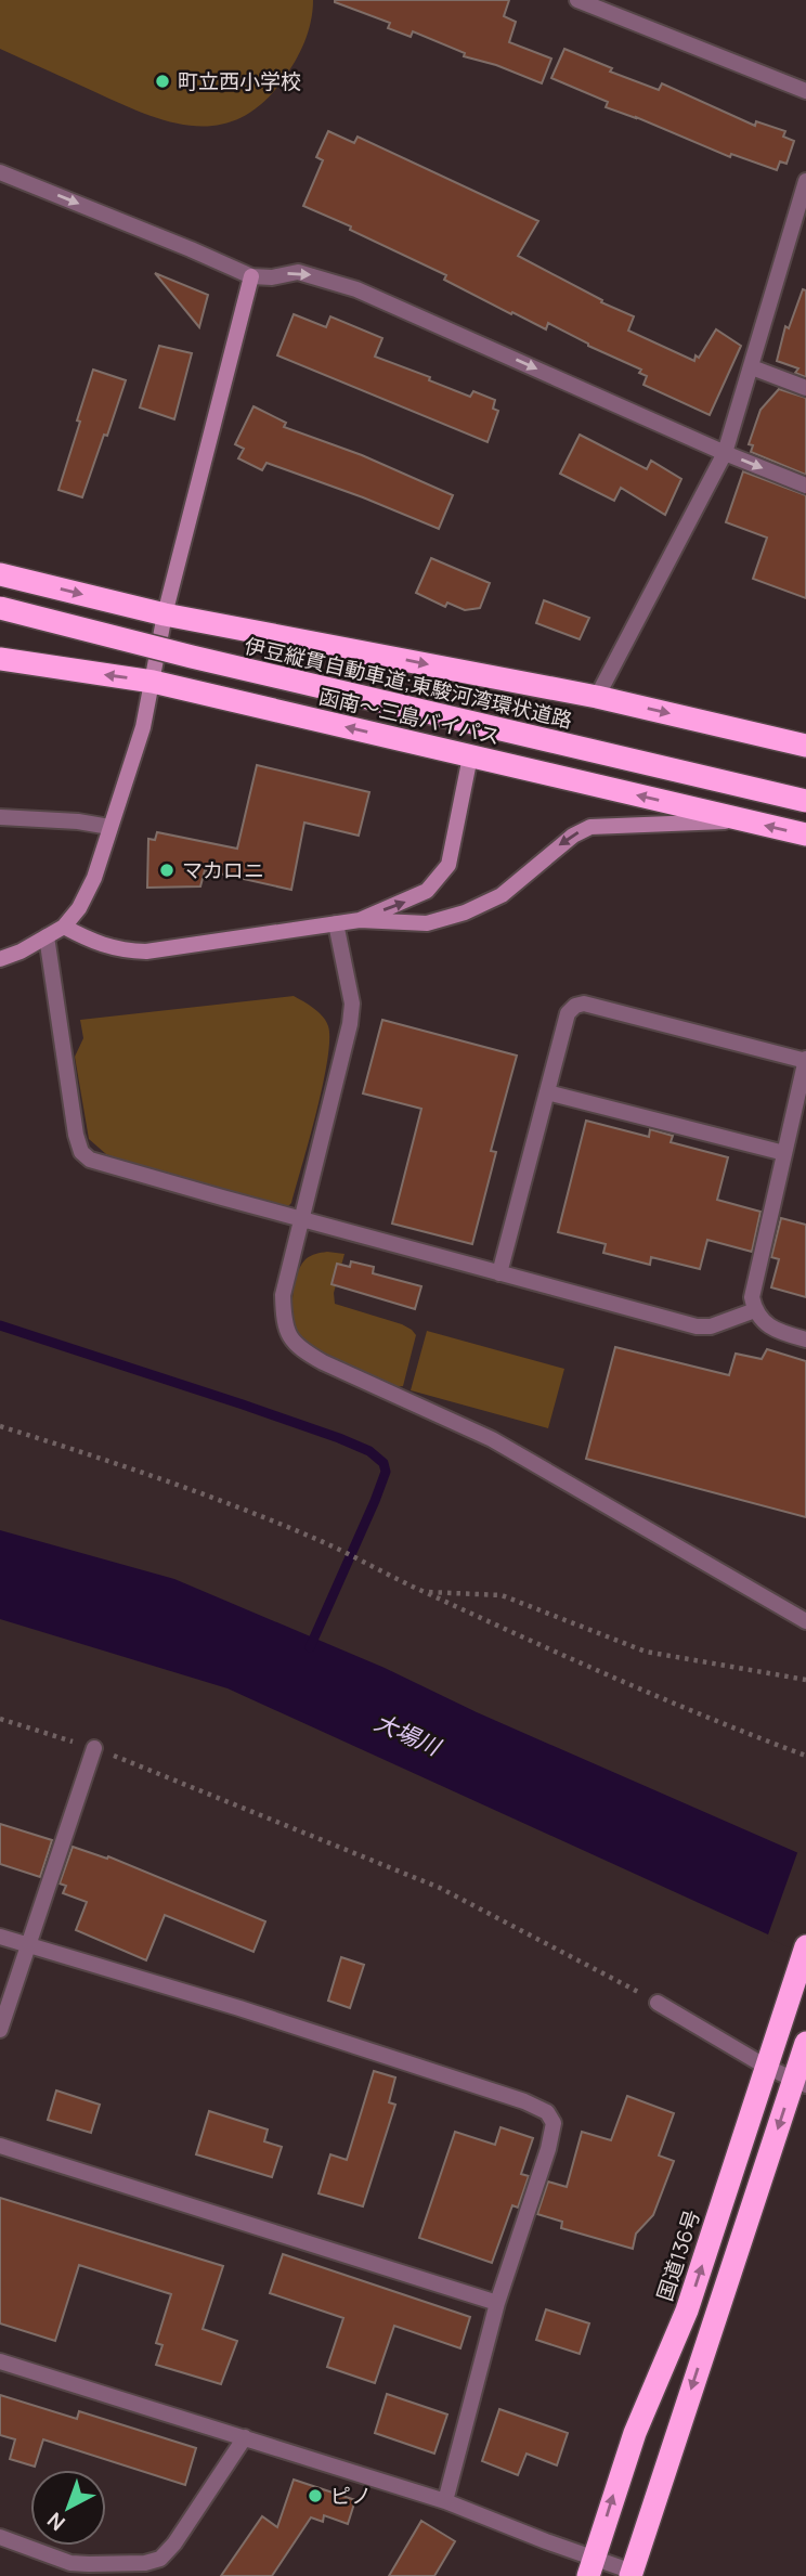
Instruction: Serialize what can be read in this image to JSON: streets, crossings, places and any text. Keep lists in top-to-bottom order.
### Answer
{
  "streets": {
    "highway": ["伊豆縦貫自動車道;東駿河湾環状道路", "函南～三島バイパス", "国道136号"]
  },
  "water": ["大場川"],
  "places": ["町立西小学校", "マカロニ", "ピノ"],
  "north": "bottom left"
}
